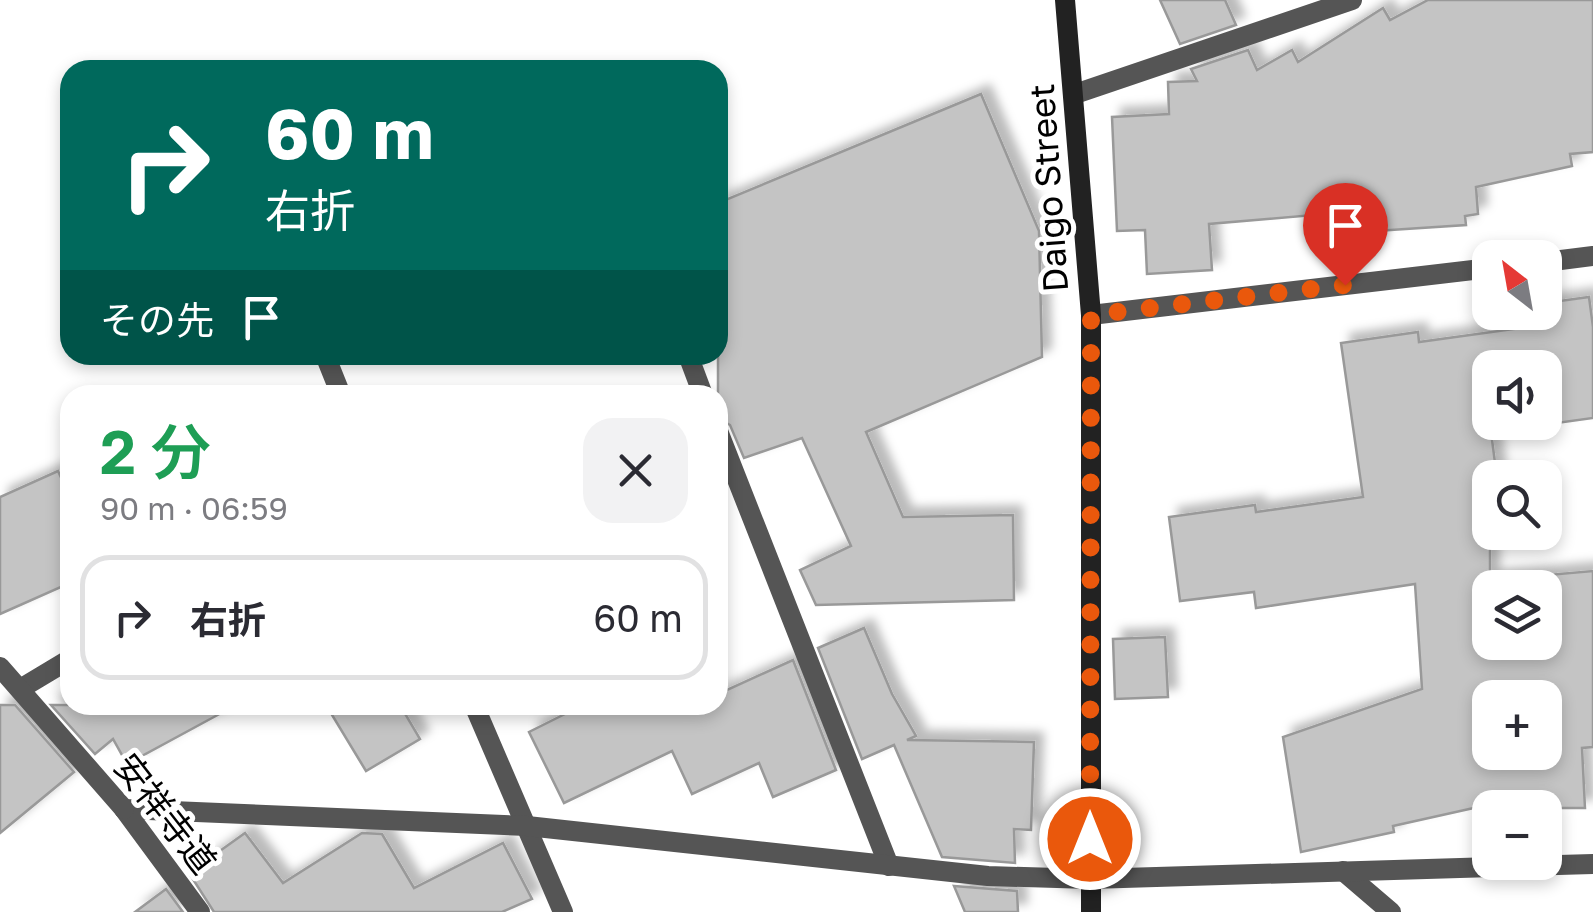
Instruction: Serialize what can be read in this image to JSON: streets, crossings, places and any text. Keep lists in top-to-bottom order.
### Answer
{
  "streets": {
    "main road": ["Daigo Street"],
    "street": ["安祥寺道"]
  },
  "north": "top left",
  "page": {
    "turn": ["60 m", "右折"],
    "map_buttons": ["+", "−"],
    "then": "その先",
    "heading": ["2 分", "90 m · 06:59"],
    "list": [
      {
        "name": "右折",
        "value": "60 m"
      }
    ]
  }
}
